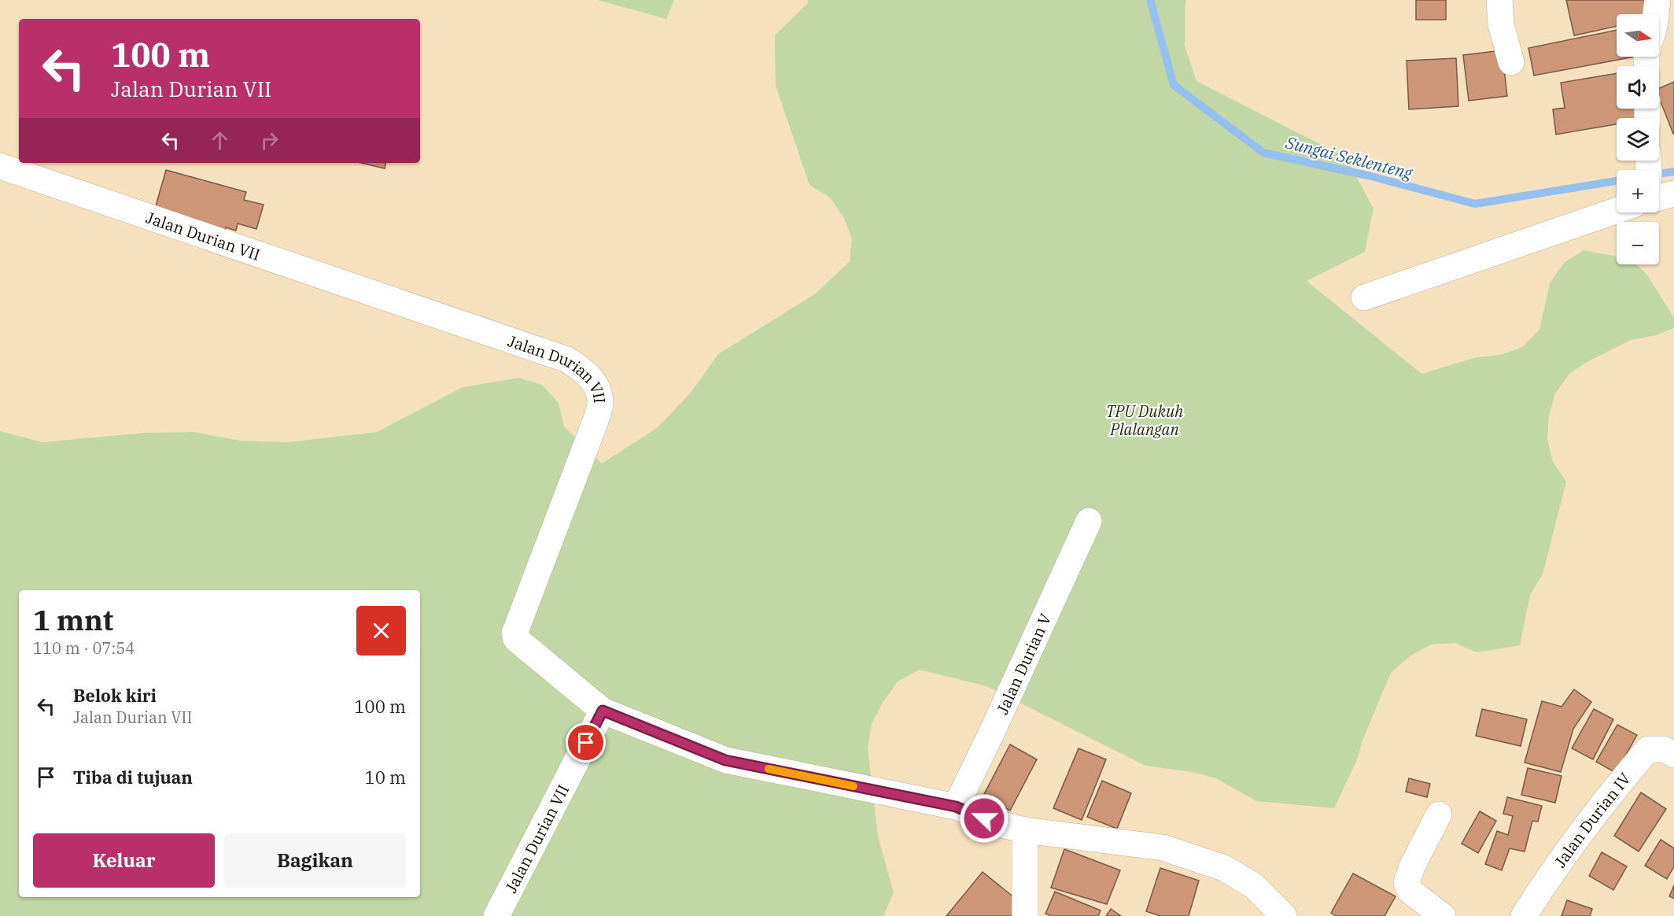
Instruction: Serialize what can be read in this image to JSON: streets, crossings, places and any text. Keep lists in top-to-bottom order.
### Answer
{
  "streets": {
    "street": ["Jalan Durian VII", "Jalan Durian V", "Jalan Durian IV"]
  },
  "water": ["Sungai Seklenteng"],
  "parks": ["TPU Dukuh Plalangan"],
  "north": "right",
  "page": {
    "map_buttons": ["+", "−"],
    "turn": ["100 m", "Jalan Durian VII"],
    "heading": ["1 mnt", "110 m · 07:54"],
    "list": [
      {
        "name": "Belok kiri",
        "note": "Jalan Durian VII",
        "value": "100 m"
      },
      {
        "name": "Tiba di tujuan",
        "value": "10 m"
      }
    ],
    "buttons": ["Keluar", "Bagikan"]
  }
}
